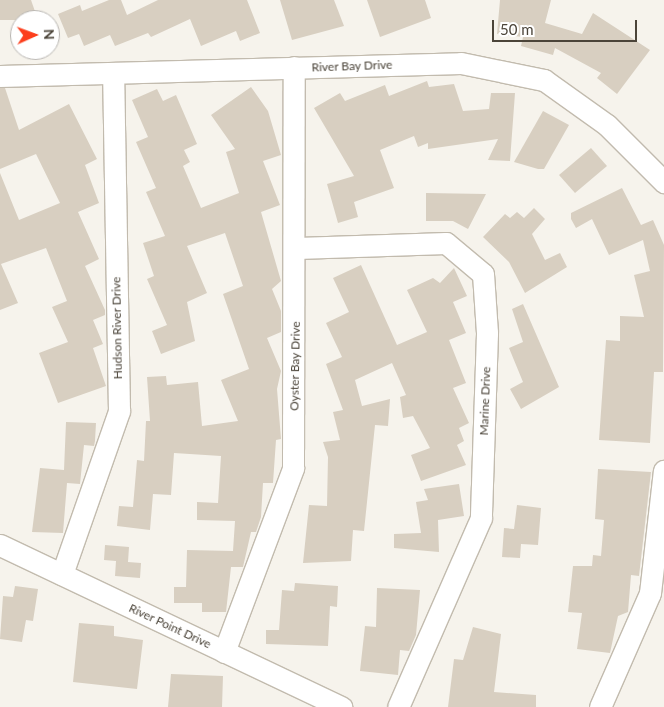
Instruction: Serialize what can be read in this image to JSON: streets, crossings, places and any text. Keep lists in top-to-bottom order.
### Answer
{
  "streets": {
    "street": [
      "River Bay Drive",
      "Hudson River Drive",
      "Oyster Bay Drive",
      "Marine Drive",
      "River Point Drive"
    ]
  },
  "crossings": [
    ["River Bay Drive", "Hudson River Drive"],
    ["River Bay Drive", "Oyster Bay Drive"],
    ["Hudson River Drive", "River Point Drive"],
    ["Oyster Bay Drive", "Marine Drive"],
    ["Oyster Bay Drive", "River Point Drive"]
  ],
  "scale_bar": "50 m",
  "north": "right"
}
